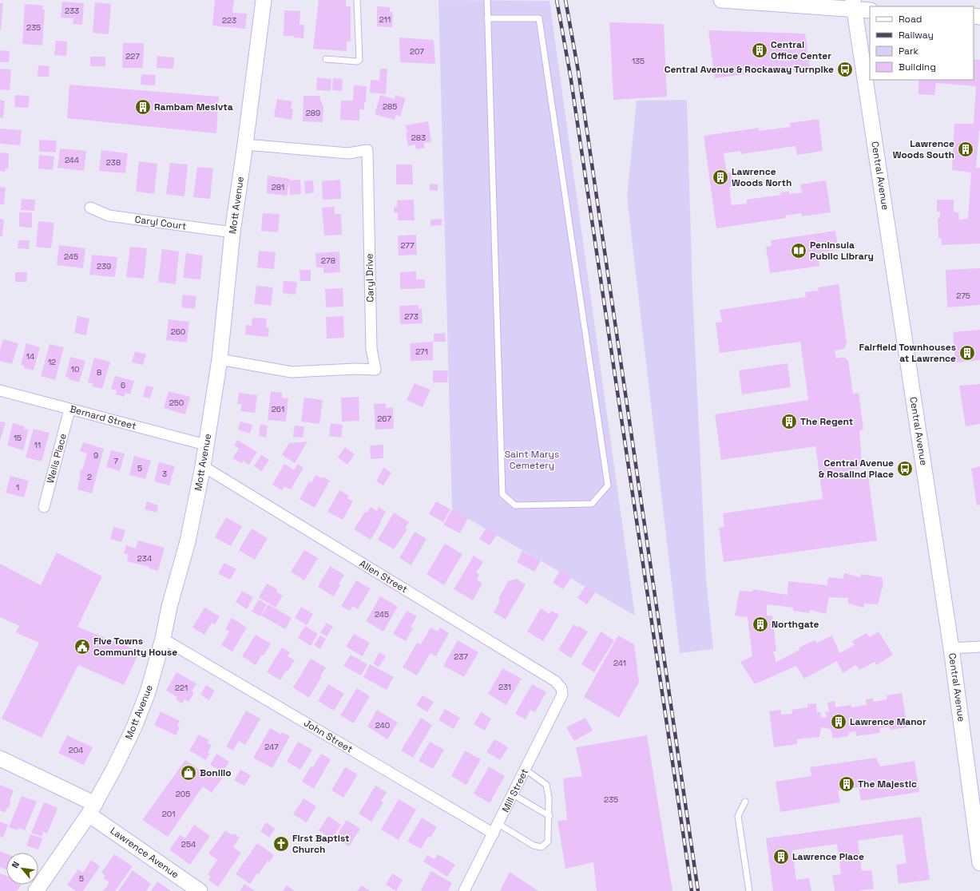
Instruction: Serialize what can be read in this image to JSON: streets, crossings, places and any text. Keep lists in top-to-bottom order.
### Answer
{
  "streets": {
    "street": [
      "Central Avenue",
      "Mott Avenue",
      "Caryl Court",
      "Caryl Drive",
      "Bernard Street",
      "Wells Place",
      "Allen Street",
      "John Street",
      "Mill Street",
      "Lawrence Avenue"
    ]
  },
  "crossings": [
    ["Mott Avenue", "Caryl Court"],
    ["Mott Avenue", "Caryl Drive"],
    ["Mott Avenue", "Bernard Street"],
    ["Mott Avenue", "Allen Street"],
    ["Mott Avenue", "John Street"],
    ["Mott Avenue", "Lawrence Avenue"],
    ["Bernard Street", "Wells Place"],
    ["Allen Street", "Mill Street"],
    ["John Street", "Mill Street"]
  ],
  "parks": ["Saint Marys Cemetery"],
  "places": {
    "building": [
      "Central Office Center",
      "Rambam Mesivta",
      "Lawrence Woods South",
      "Lawrence Woods North",
      "Fairfield Townhouses at Lawrence",
      "The Regent",
      "Northgate",
      "Lawrence Manor",
      "The Majestic",
      "Lawrence Place"
    ],
    "bus stop": ["Central Avenue & Rockaway Turnpike", "Central Avenue & Rosalind Place"],
    "library": ["Peninsula Public Library"],
    "public building": ["Five Towns Community House"],
    "shop": ["Bonillo"],
    "church": ["First Baptist Church"]
  },
  "house_numbers": [
    "233",
    "211",
    "223",
    "235",
    "207",
    "227",
    "135",
    "285",
    "289",
    "283",
    "244",
    "238",
    "281",
    "277",
    "245",
    "278",
    "239",
    "275",
    "273",
    "260",
    "271",
    "14",
    "12",
    "10",
    "8",
    "6",
    "250",
    "261",
    "267",
    "15",
    "11",
    "9",
    "7",
    "5",
    "3",
    "2",
    "1",
    "234",
    "245",
    "237",
    "241",
    "231",
    "221",
    "240",
    "247",
    "204",
    "205",
    "235",
    "201",
    "254",
    "5"
  ],
  "legend": [
    "Road",
    "Railway",
    "Park",
    "Building"
  ],
  "north": "top left"
}
